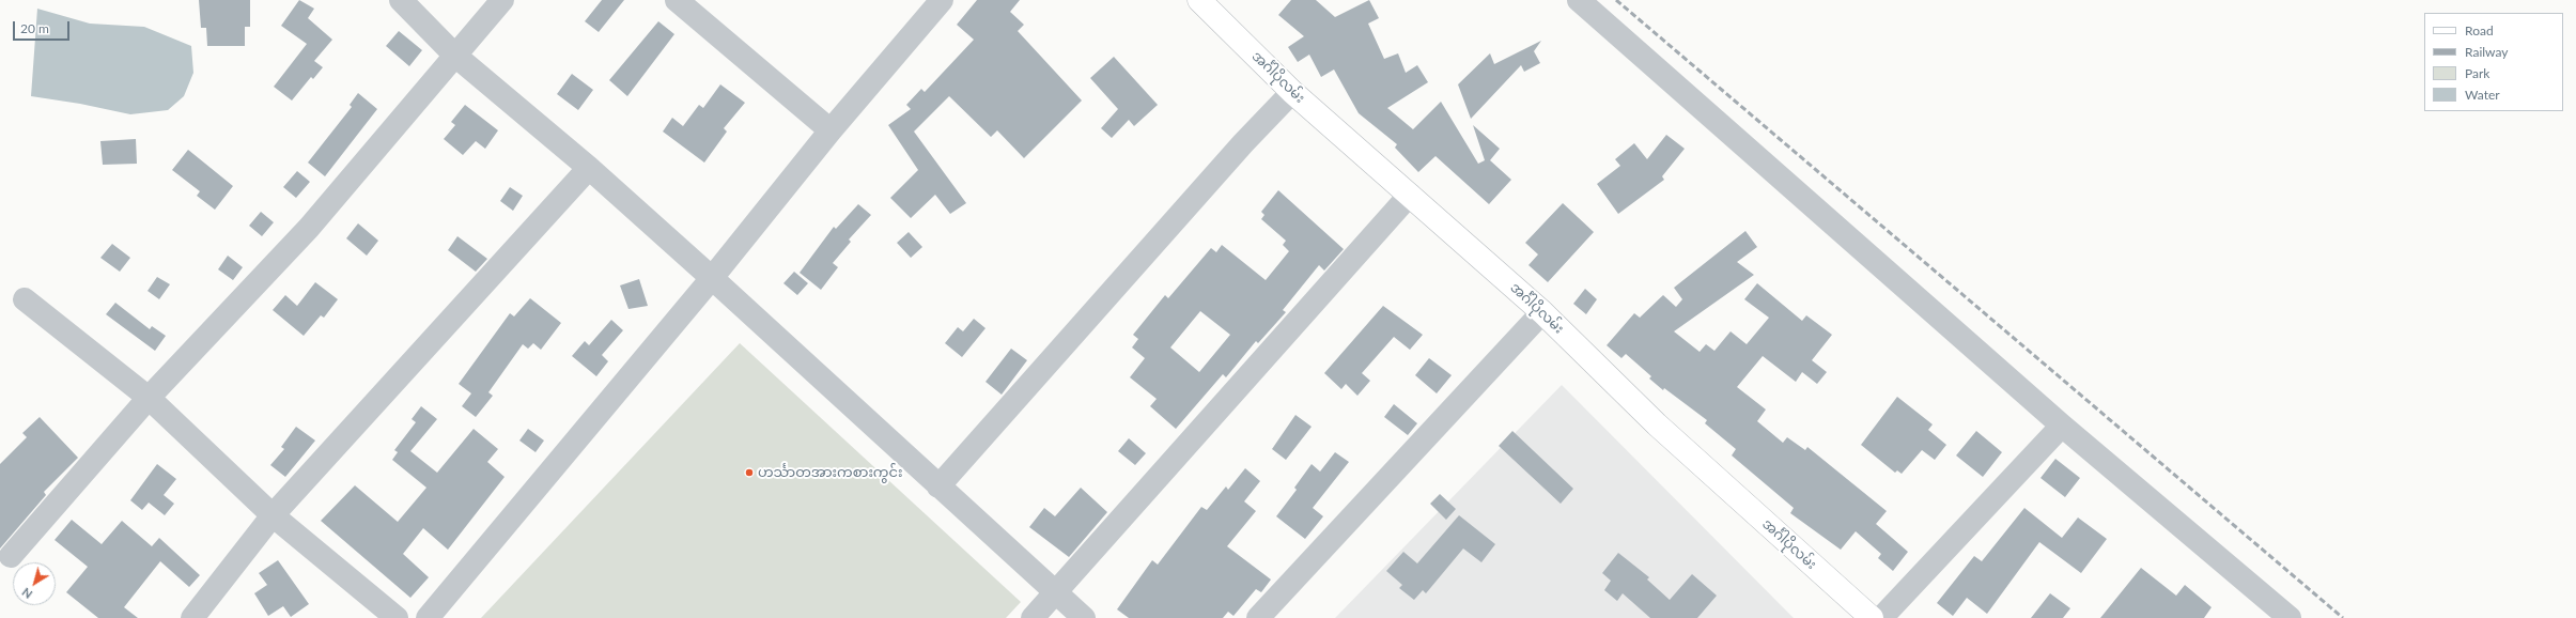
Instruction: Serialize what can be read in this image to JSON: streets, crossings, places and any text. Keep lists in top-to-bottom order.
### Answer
{
  "streets": {
    "main road": ["အင်္ဂါပိုလမ်း"]
  },
  "places": ["ဟင်္သာတအားကစားကွင်း"],
  "legend": [
    "Road",
    "Railway",
    "Park",
    "Water"
  ],
  "scale_bar": "20 m",
  "north": "bottom left"
}
